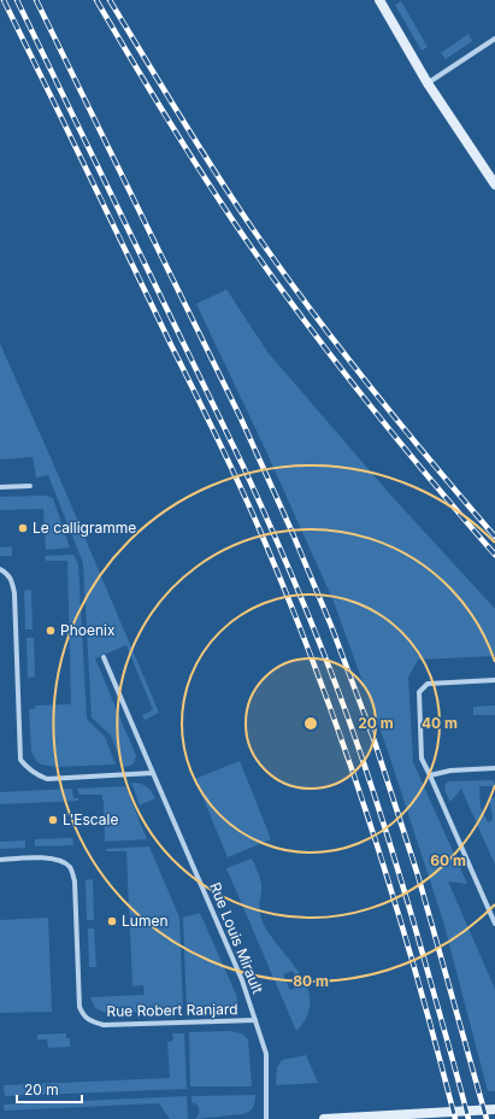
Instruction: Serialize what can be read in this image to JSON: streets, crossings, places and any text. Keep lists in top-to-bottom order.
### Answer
{
  "streets": {
    "street": ["Rue Louis Mirault", "Rue Robert Ranjard"]
  },
  "crossings": [
    ["Rue Louis Mirault", "Rue Robert Ranjard"]
  ],
  "places": [
    "Le calligramme",
    "Phoenix",
    "L'Escale",
    "Lumen"
  ],
  "scale_bar": "20 m",
  "rings": [
    "20 m",
    "40 m",
    "60 m",
    "80 m"
  ]
}
